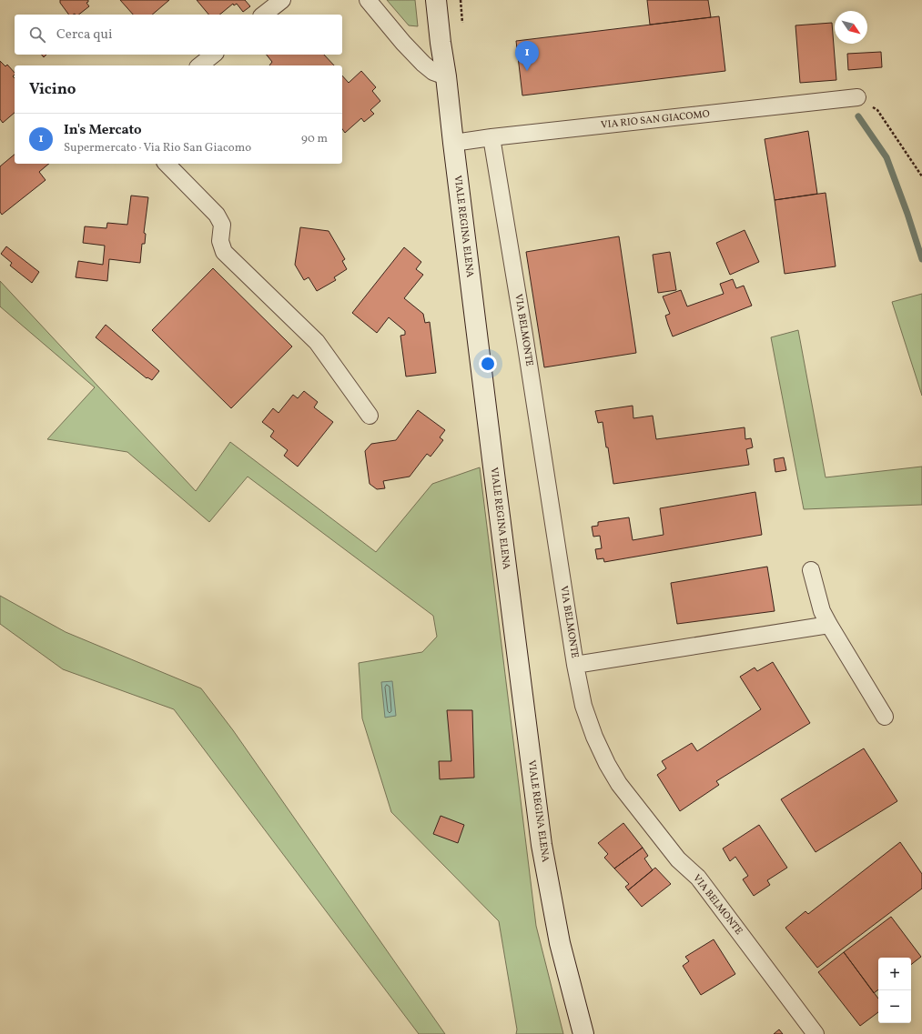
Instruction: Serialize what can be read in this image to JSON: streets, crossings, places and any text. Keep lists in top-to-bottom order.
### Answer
{
  "streets": {
    "main road": ["VIALE REGINA ELENA"],
    "street": ["VIA RIO SAN GIACOMO", "VIA BELMONTE"]
  },
  "crossings": [
    ["VIA RIO SAN GIACOMO", "VIALE REGINA ELENA"],
    ["VIA RIO SAN GIACOMO", "VIA BELMONTE"]
  ],
  "north": "bottom right",
  "page": {
    "search": "Cerca qui",
    "pins": "1",
    "heading": "Vicino",
    "list": [
      {
        "mark": "1",
        "name": "In's Mercato",
        "note": "Supermercato · Via Rio San Giacomo",
        "value": "90 m"
      }
    ],
    "map_buttons": ["+", "−"]
  }
}
